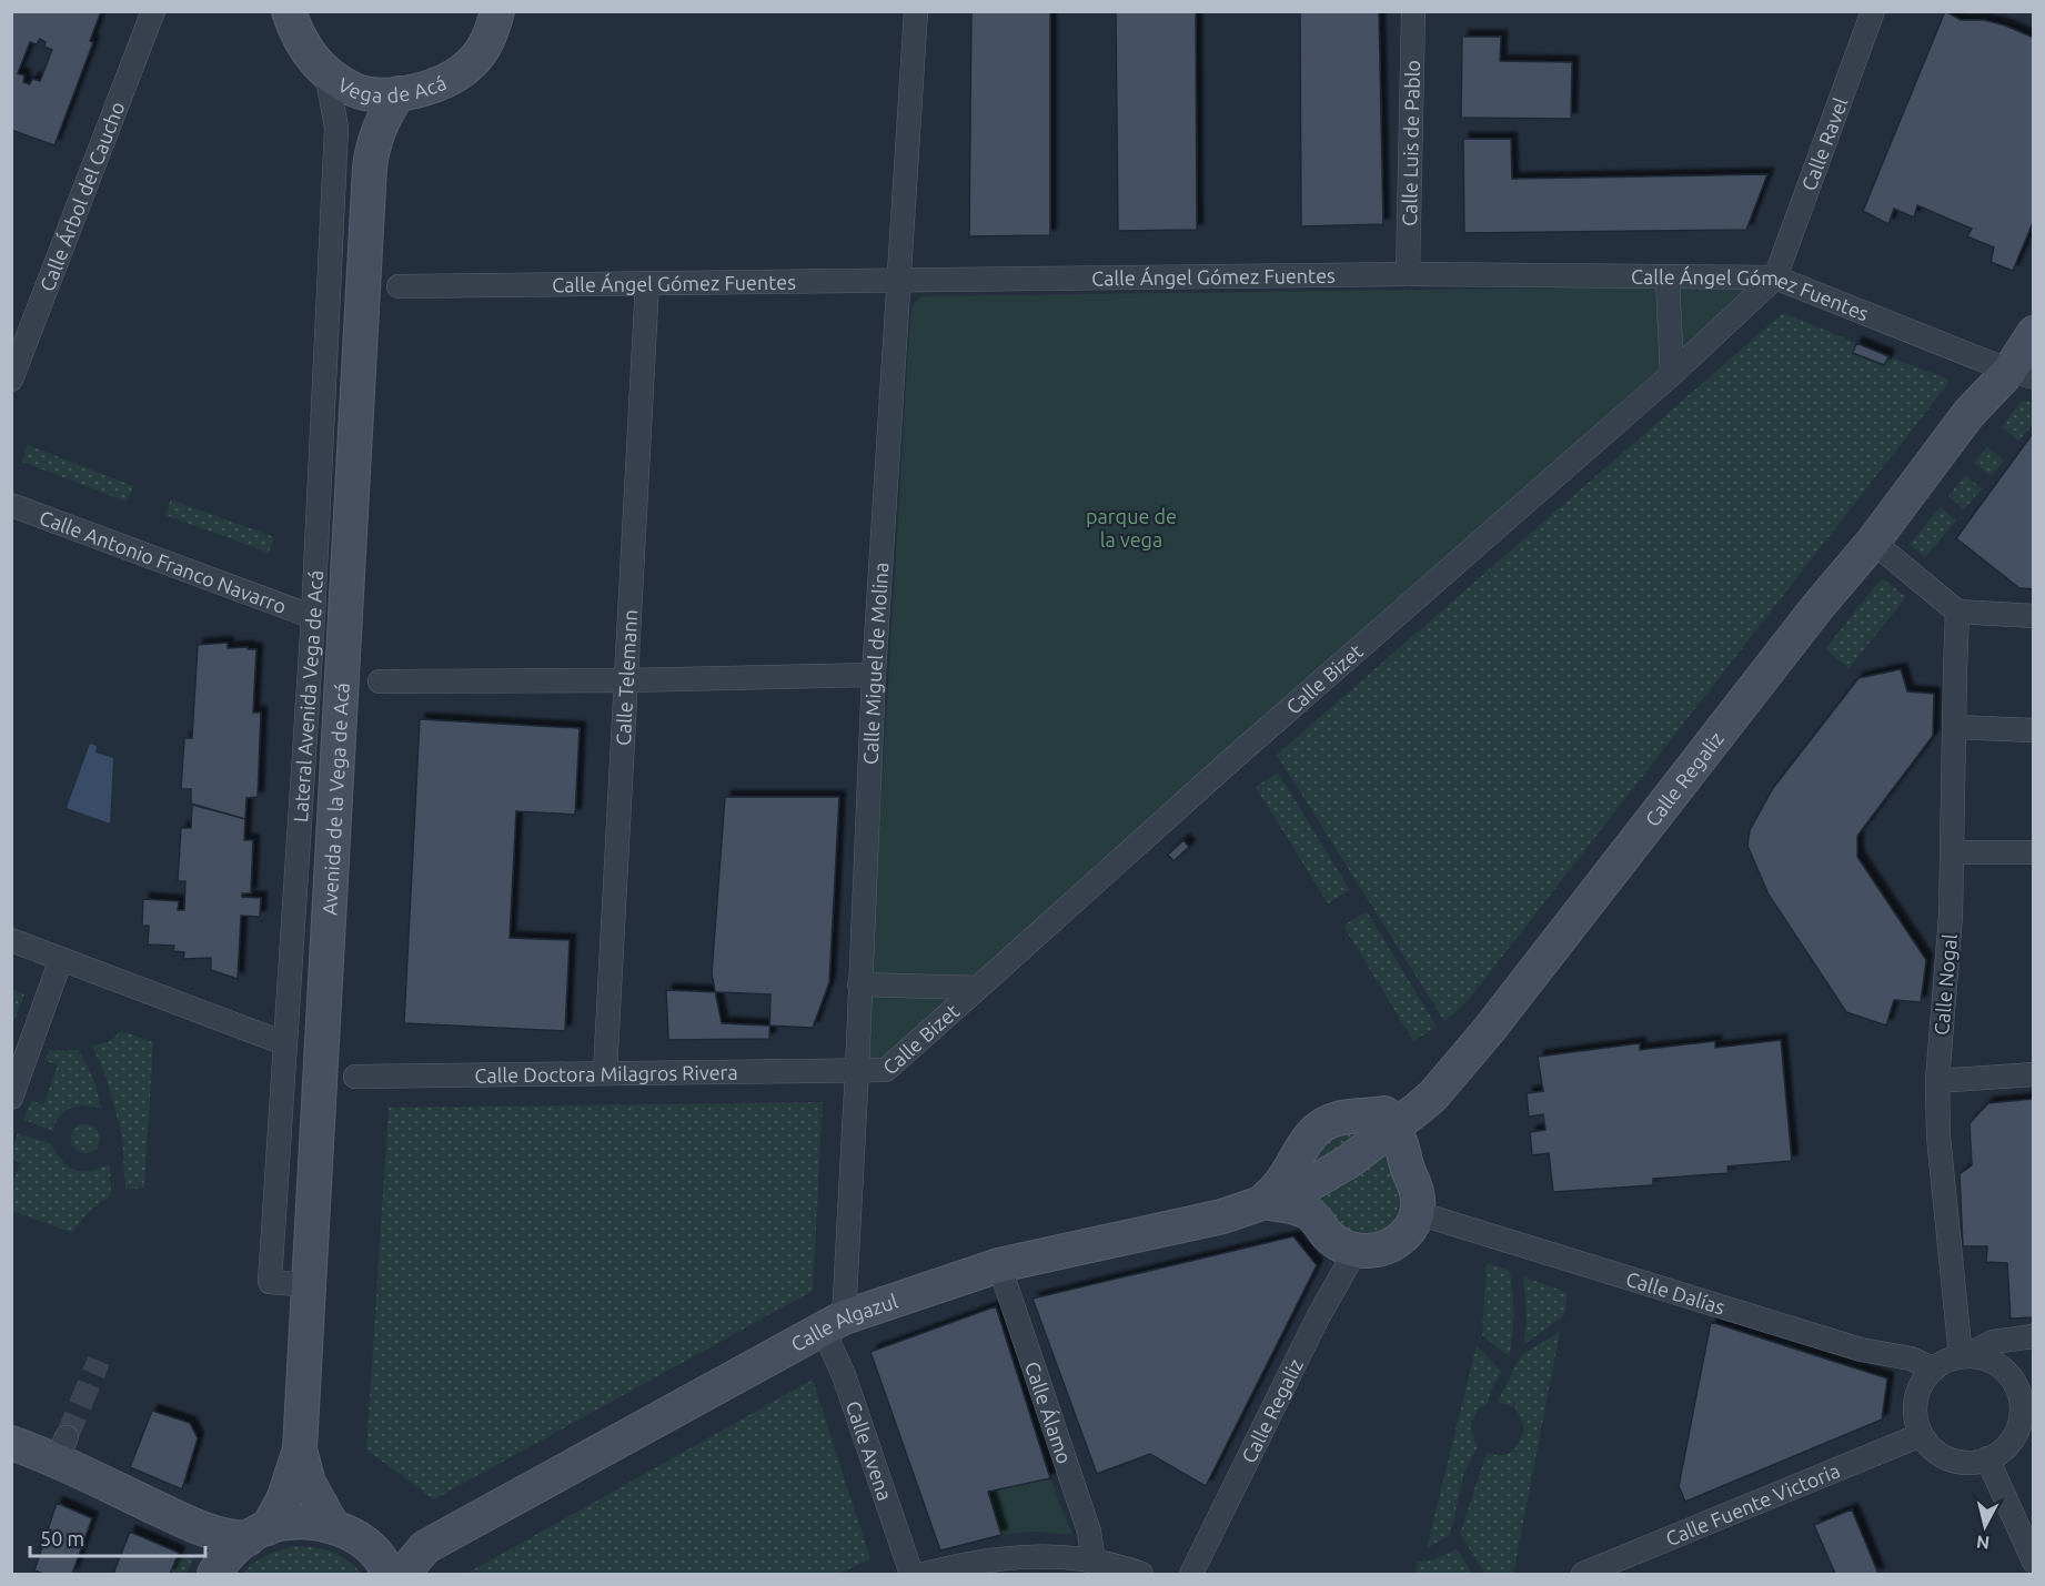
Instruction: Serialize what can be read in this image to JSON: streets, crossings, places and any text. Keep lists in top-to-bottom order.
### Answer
{
  "streets": {
    "street": [
      "Vega de Acá",
      "Calle Luis de Pablo",
      "Calle Ravel",
      "Calle Árbol del Caucho",
      "Calle Ángel Gómez Fuentes",
      "Calle Antonio Franco Navarro",
      "Calle Miguel de Molina",
      "Calle Telemann",
      "Calle Bizet",
      "Lateral Avenida Vega de Acá",
      "Calle Regaliz",
      "Avenida de la Vega de Acá",
      "Calle Nogal",
      "Calle Doctora Milagros Rivera",
      "Calle Dalías",
      "Calle Algazul",
      "Calle Álamo",
      "Calle Avena",
      "Calle Fuente Victoria"
    ]
  },
  "crossings": [
    ["Vega de Acá", "Lateral Avenida Vega de Acá"],
    ["Vega de Acá", "Avenida de la Vega de Acá"],
    ["Calle Luis de Pablo", "Calle Ángel Gómez Fuentes"],
    ["Calle Ravel", "Calle Ángel Gómez Fuentes"],
    ["Calle Ravel", "Calle Bizet"],
    ["Calle Ángel Gómez Fuentes", "Calle Miguel de Molina"],
    ["Calle Ángel Gómez Fuentes", "Calle Telemann"],
    ["Calle Ángel Gómez Fuentes", "Calle Bizet"],
    ["Calle Ángel Gómez Fuentes", "Calle Regaliz"],
    ["Calle Antonio Franco Navarro", "Lateral Avenida Vega de Acá"],
    ["Calle Miguel de Molina", "Calle Bizet"],
    ["Calle Miguel de Molina", "Calle Doctora Milagros Rivera"],
    ["Calle Miguel de Molina", "Calle Algazul"],
    ["Calle Miguel de Molina", "Calle Avena"],
    ["Calle Telemann", "Calle Doctora Milagros Rivera"],
    ["Calle Bizet", "Calle Doctora Milagros Rivera"],
    ["Lateral Avenida Vega de Acá", "Avenida de la Vega de Acá"],
    ["Calle Regaliz", "Calle Algazul"],
    ["Calle Nogal", "Calle Dalías"],
    ["Calle Nogal", "Calle Fuente Victoria"],
    ["Calle Dalías", "Calle Fuente Victoria"],
    ["Calle Algazul", "Calle Álamo"],
    ["Calle Algazul", "Calle Avena"]
  ],
  "parks": ["parque de la vega"],
  "scale_bar": "50 m",
  "north": "bottom"
}
